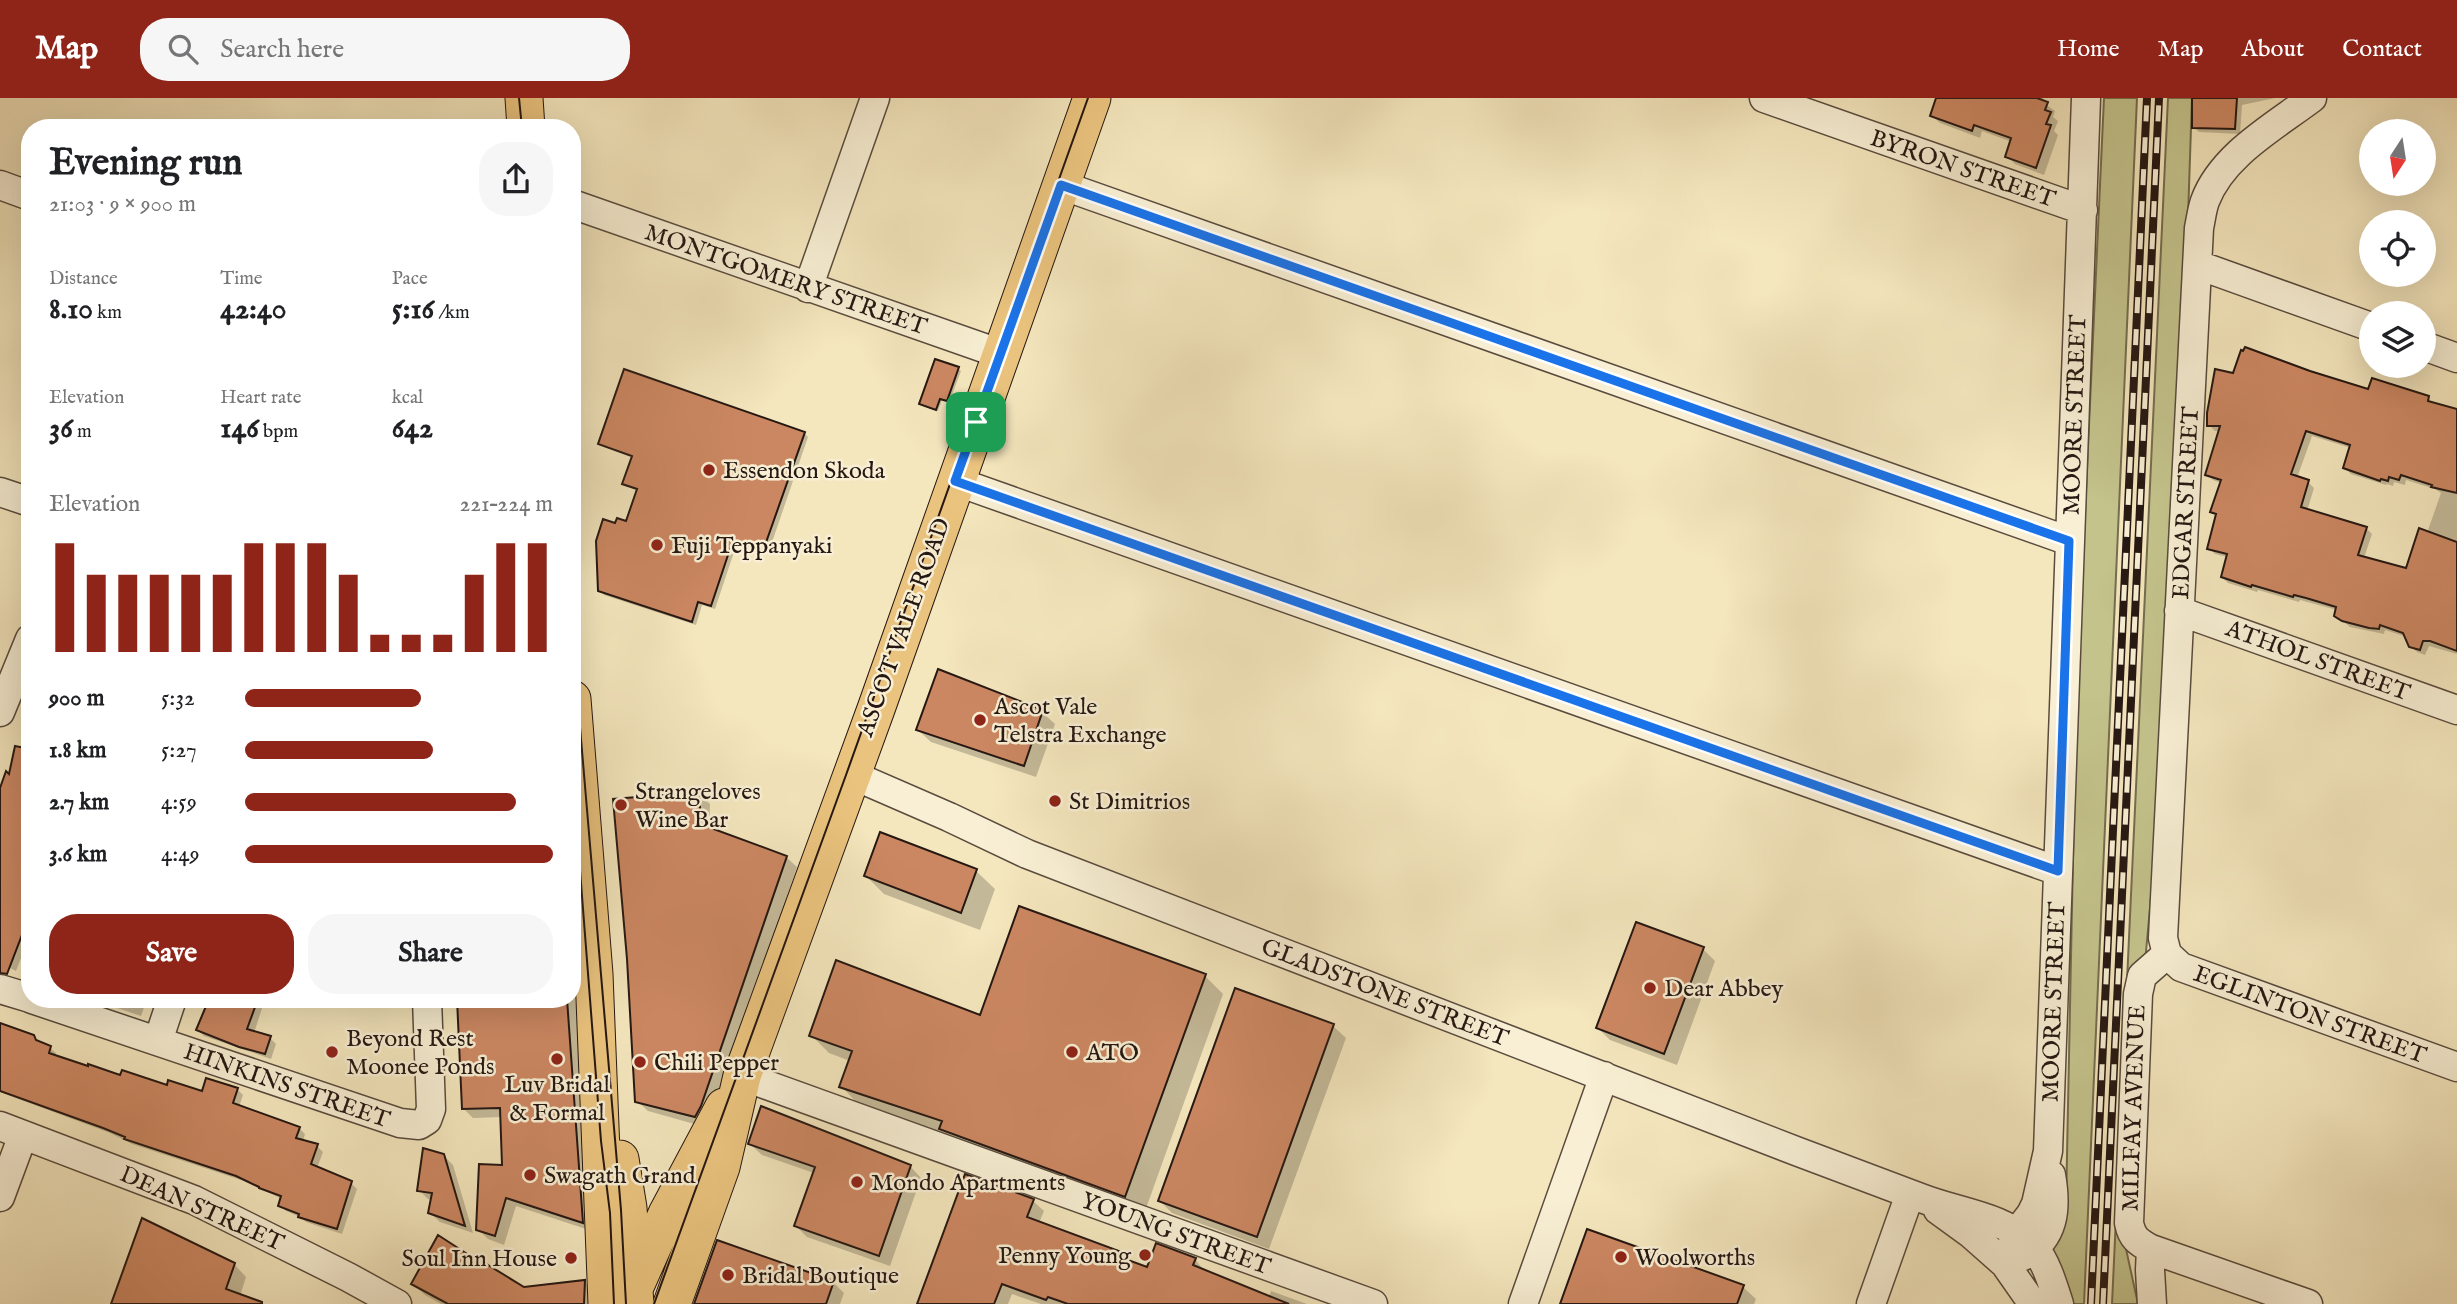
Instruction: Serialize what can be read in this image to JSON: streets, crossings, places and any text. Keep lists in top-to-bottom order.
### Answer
{
  "streets": {
    "main road": ["ASCOT VALE ROAD"],
    "street": [
      "BYRON STREET",
      "MONTGOMERY STREET",
      "MOORE STREET",
      "EDGAR STREET",
      "ATHOL STREET",
      "GLADSTONE STREET",
      "EGLINTON STREET",
      "HINKINS STREET",
      "MILFAY AVENUE",
      "DEAN STREET",
      "YOUNG STREET"
    ]
  },
  "crossings": [
    ["BYRON STREET", "MOORE STREET"],
    ["MONTGOMERY STREET", "ASCOT VALE ROAD"],
    ["MOORE STREET", "GLADSTONE STREET"],
    ["EDGAR STREET", "ATHOL STREET"],
    ["EDGAR STREET", "EGLINTON STREET"],
    ["EDGAR STREET", "MILFAY AVENUE"],
    ["ASCOT VALE ROAD", "GLADSTONE STREET"],
    ["ASCOT VALE ROAD", "YOUNG STREET"],
    ["EGLINTON STREET", "MILFAY AVENUE"]
  ],
  "places": [
    "Essendon Skoda",
    "Fuji Teppanyaki",
    "Ascot Vale Telstra Exchange",
    "St Dimitrios",
    "Strangeloves Wine Bar",
    "Dear Abbey",
    "Beyond Rest Moonee Ponds",
    "ATO",
    "Luv Bridal & Formal",
    "Chili Pepper",
    "Swagath Grand",
    "Mondo Apartments",
    "Penny Young",
    "Woolworths",
    "Soul Inn House",
    "Bridal Boutique"
  ],
  "north": "bottom",
  "page": {
    "header": "Map",
    "search": "Search here",
    "nav": [
      "Home",
      "Map",
      "About",
      "Contact"
    ],
    "heading": ["Evening run", "21:03 · 9 × 900 m"],
    "stats": [
      ["Distance", "8.10 km"],
      ["Time", "42:40"],
      ["Pace", "5:16 /km"],
      ["Elevation", "36 m"],
      ["Heart rate", "146 bpm"],
      ["kcal", "642"]
    ],
    "chart": ["Elevation", "221–224 m"],
    "list": [
      {
        "name": "900 m",
        "note": "5:32"
      },
      {
        "name": "1.8 km",
        "note": "5:27"
      },
      {
        "name": "2.7 km",
        "note": "4:59"
      },
      {
        "name": "3.6 km",
        "note": "4:49"
      }
    ],
    "buttons": ["Save", "Share"]
  }
}
